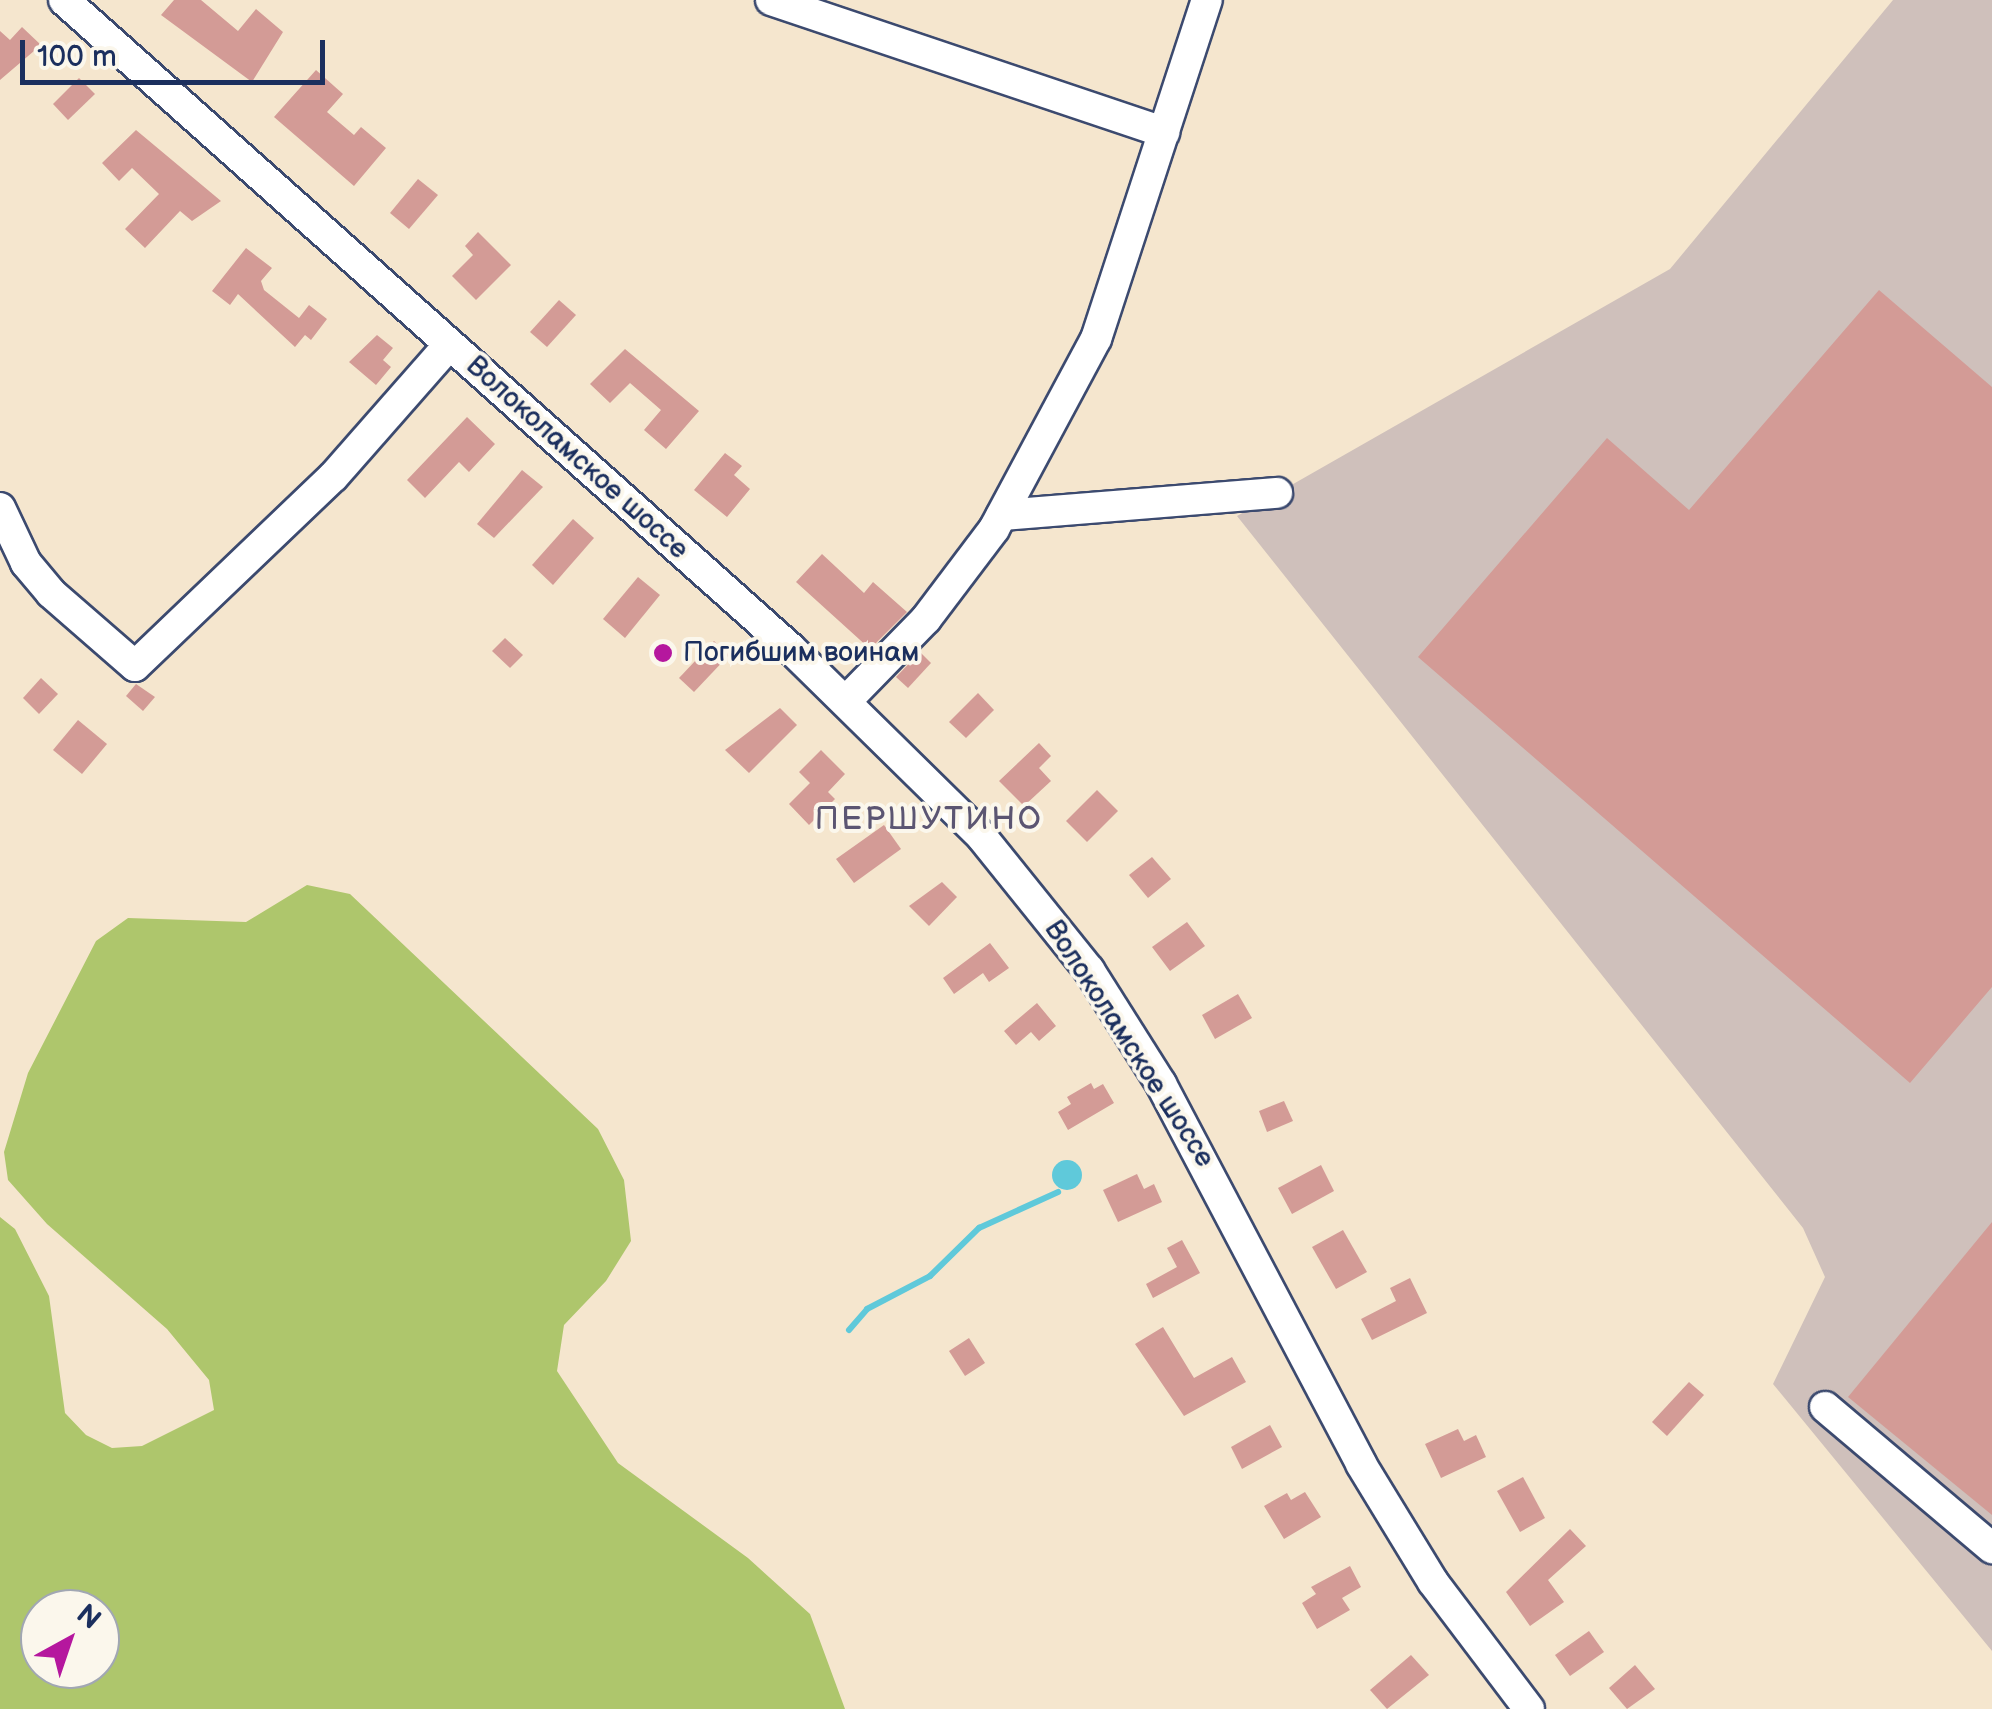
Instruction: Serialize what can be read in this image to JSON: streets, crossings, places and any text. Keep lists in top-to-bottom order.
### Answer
{
  "streets": {
    "street": ["Волоколамское шоссе"]
  },
  "districts": ["ПЕРШУТИНО"],
  "places": ["Погибшим воинам"],
  "scale_bar": "100 m",
  "north": "top right"
}
